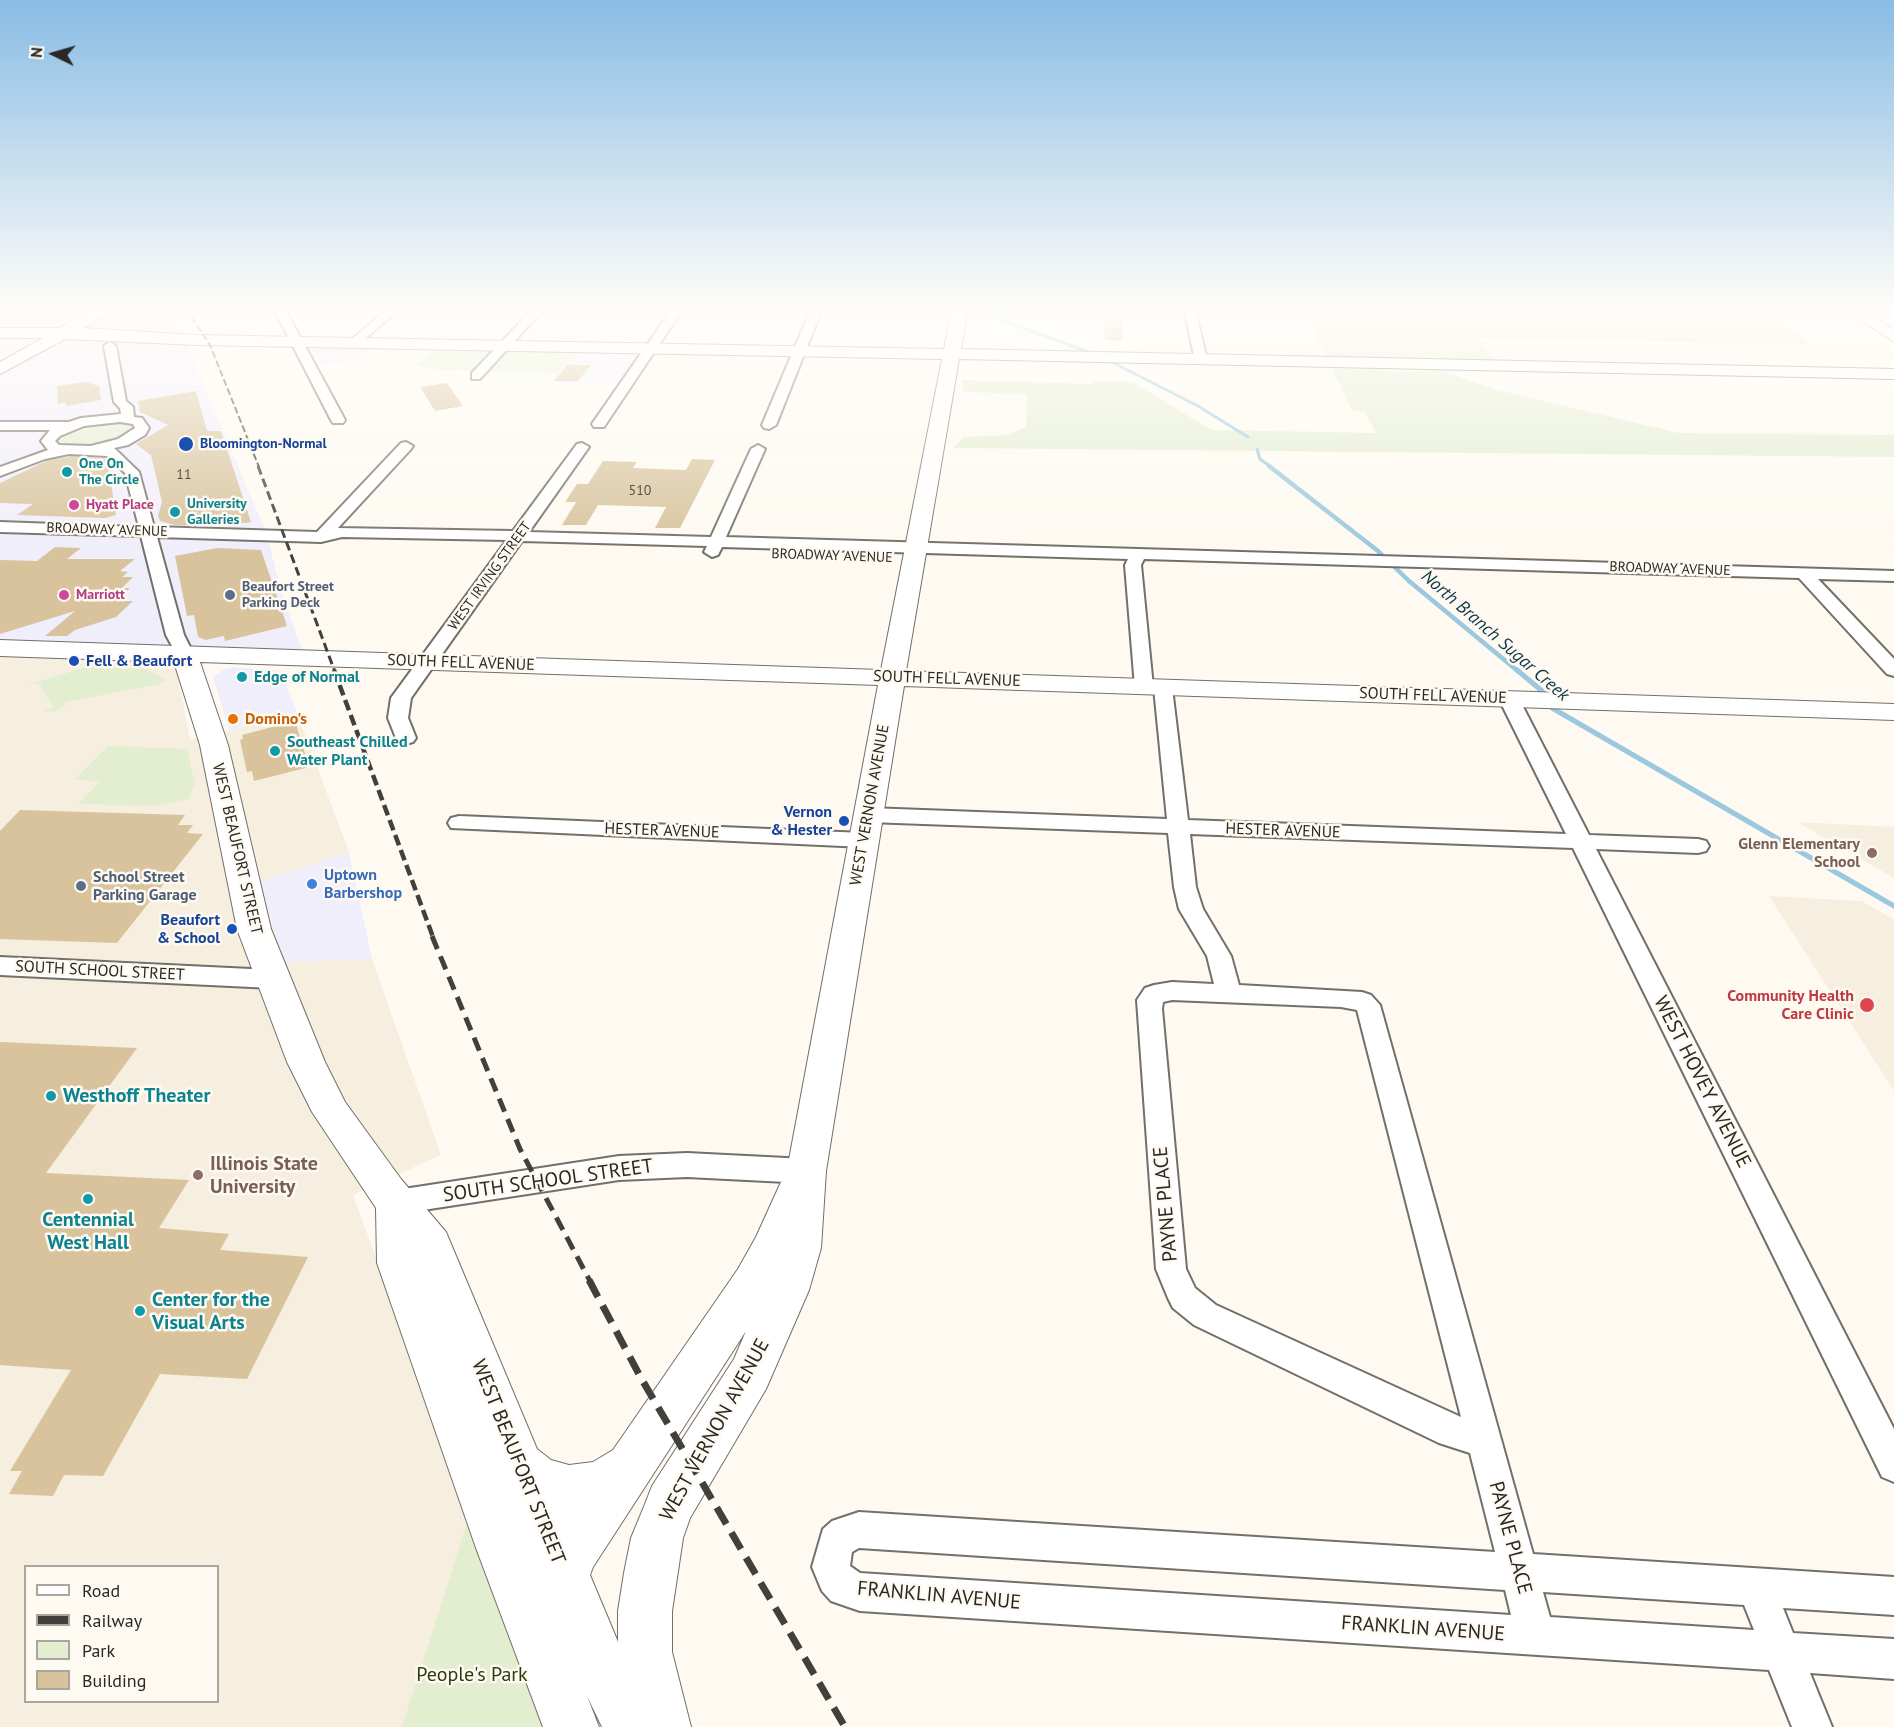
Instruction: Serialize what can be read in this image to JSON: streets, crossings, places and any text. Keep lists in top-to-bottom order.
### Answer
{
  "streets": {
    "main road": ["SOUTH FELL AVENUE", "WEST VERNON AVENUE", "WEST BEAUFORT STREET"],
    "street": [
      "BROADWAY AVENUE",
      "WEST IRVING STREET",
      "HESTER AVENUE",
      "SOUTH SCHOOL STREET",
      "WEST HOVEY AVENUE",
      "PAYNE PLACE",
      "FRANKLIN AVENUE"
    ]
  },
  "crossings": [
    ["BROADWAY AVENUE", "WEST IRVING STREET"],
    ["BROADWAY AVENUE", "WEST VERNON AVENUE"],
    ["BROADWAY AVENUE", "WEST BEAUFORT STREET"],
    ["WEST IRVING STREET", "SOUTH FELL AVENUE"],
    ["SOUTH FELL AVENUE", "WEST VERNON AVENUE"],
    ["SOUTH FELL AVENUE", "WEST BEAUFORT STREET"],
    ["SOUTH FELL AVENUE", "WEST HOVEY AVENUE"],
    ["WEST VERNON AVENUE", "HESTER AVENUE"],
    ["WEST VERNON AVENUE", "WEST BEAUFORT STREET"],
    ["WEST VERNON AVENUE", "SOUTH SCHOOL STREET"],
    ["HESTER AVENUE", "WEST HOVEY AVENUE"],
    ["WEST BEAUFORT STREET", "SOUTH SCHOOL STREET"],
    ["PAYNE PLACE", "FRANKLIN AVENUE"]
  ],
  "water": ["North Branch Sugar Creek"],
  "parks": ["People's Park"],
  "places": [
    "Bloomington-Normal",
    "One On The Circle",
    "Hyatt Place",
    "University Galleries",
    "Marriott",
    "Beaufort Street Parking Deck",
    "Fell & Beaufort",
    "Edge of Normal",
    "Domino's",
    "Southeast Chilled Water Plant",
    "Vernon & Hester",
    "Glenn Elementary School",
    "Uptown Barbershop",
    "School Street Parking Garage",
    "Beaufort & School",
    "Community Health Care Clinic",
    "Westhoff Theater",
    "Illinois State University",
    "Centennial West Hall",
    "Center for the Visual Arts"
  ],
  "house_numbers": ["11", "510"],
  "legend": [
    "Road",
    "Railway",
    "Park",
    "Building"
  ],
  "north": "left"
}
